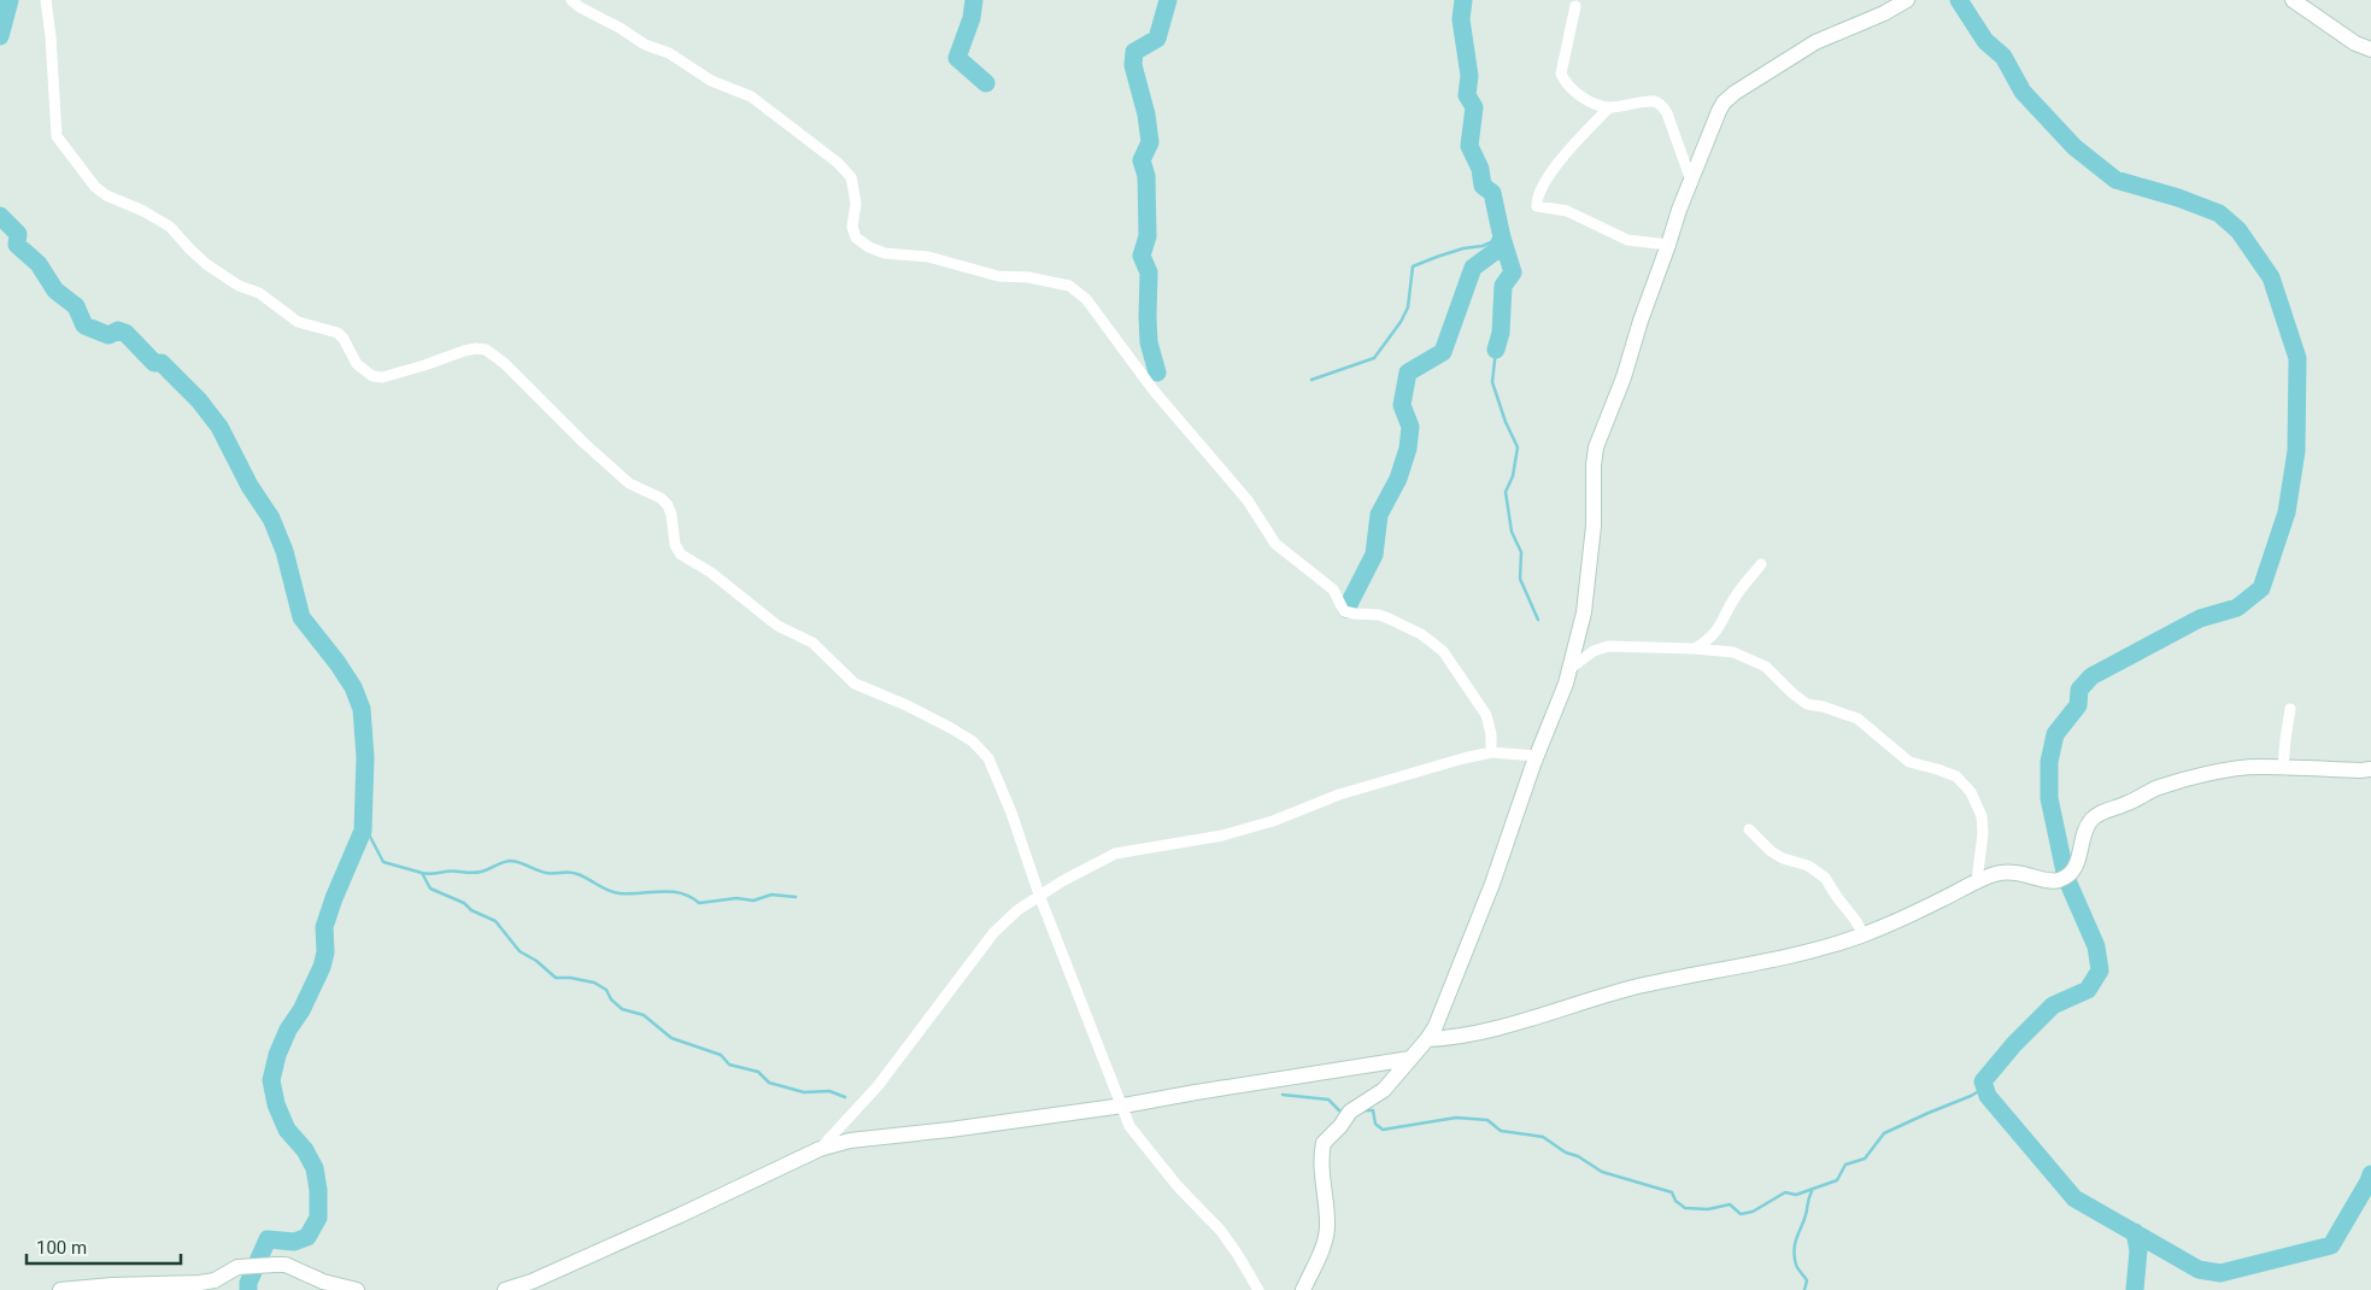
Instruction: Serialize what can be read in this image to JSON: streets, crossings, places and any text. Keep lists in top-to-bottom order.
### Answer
{
  "scale_bar": "100 m"
}
